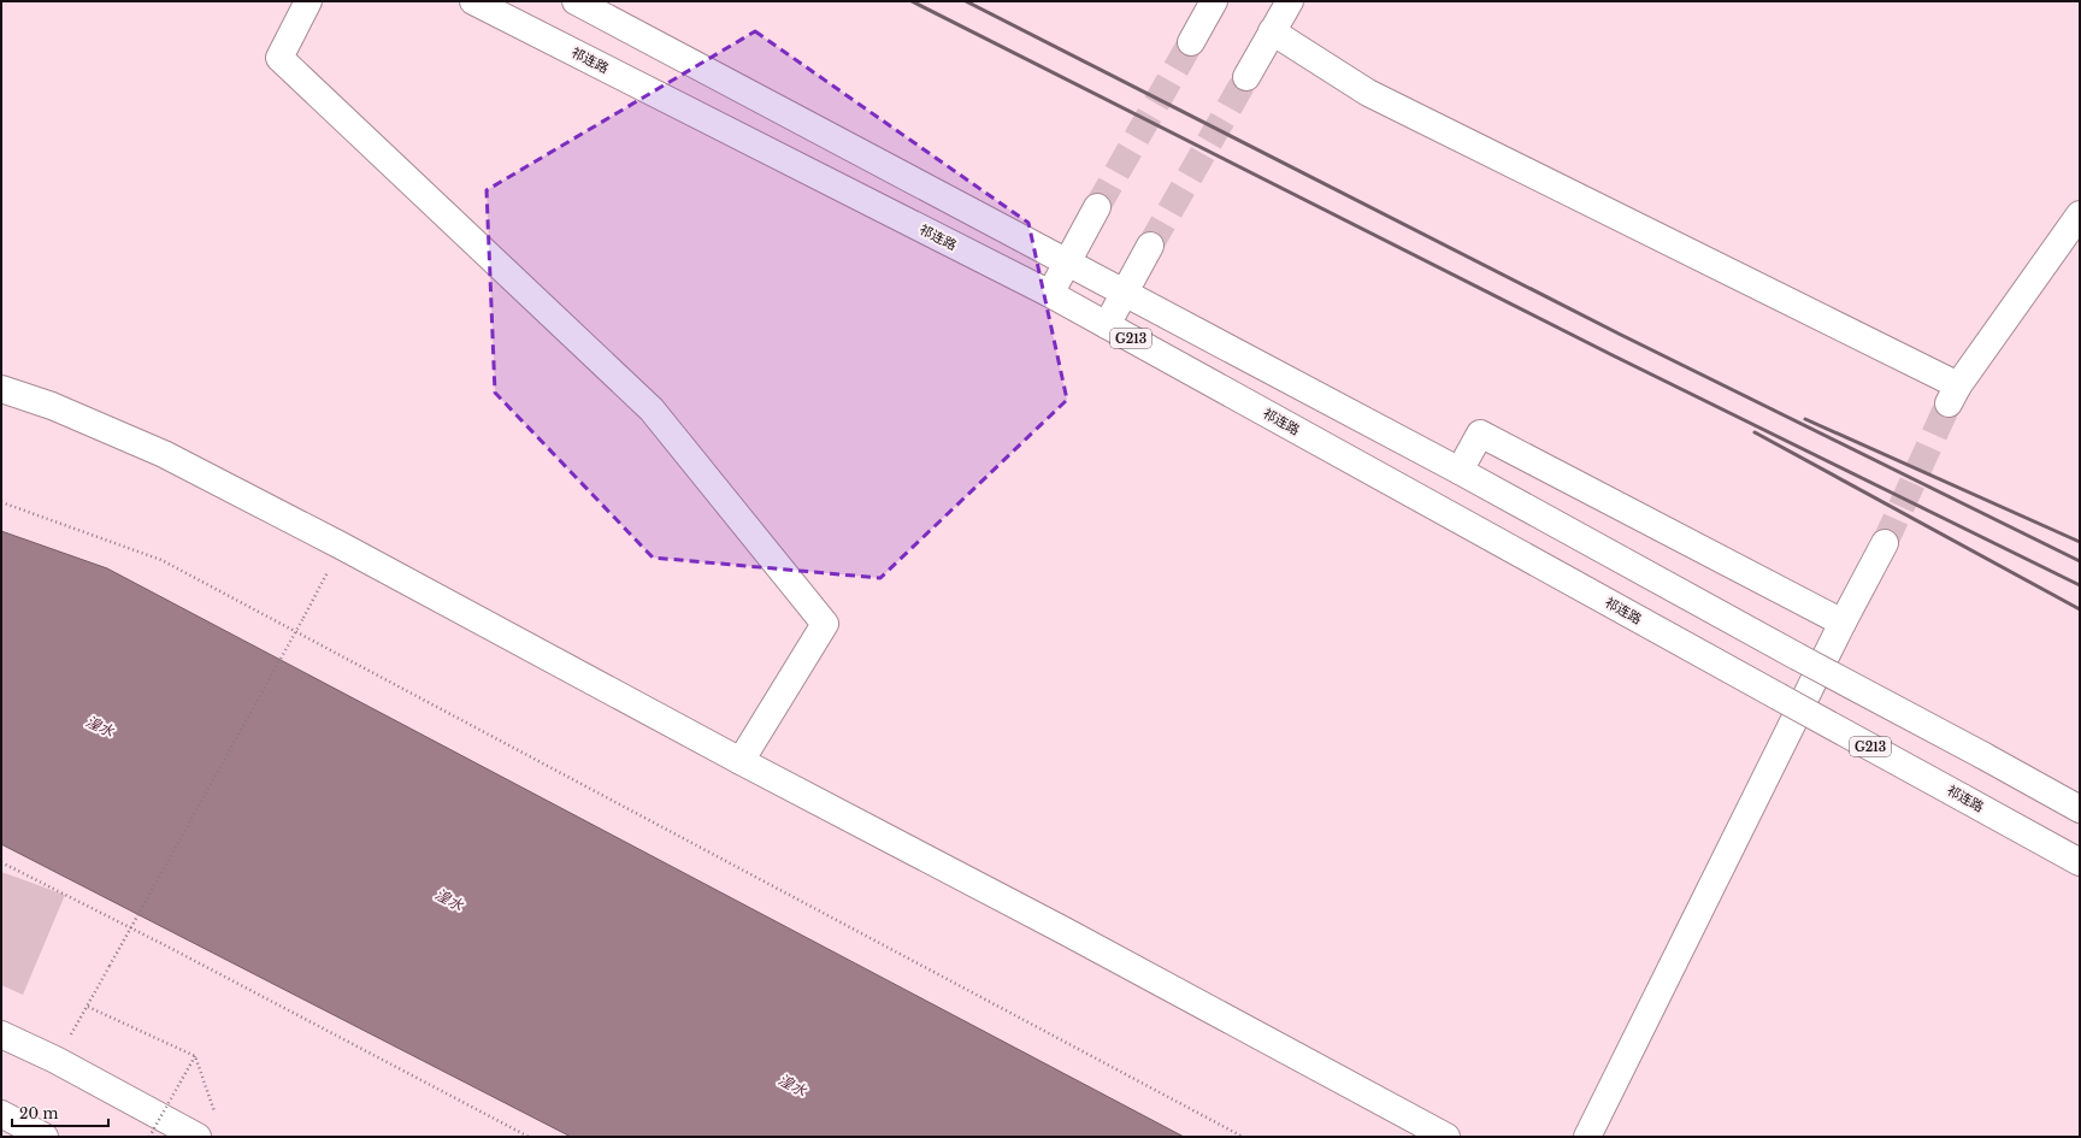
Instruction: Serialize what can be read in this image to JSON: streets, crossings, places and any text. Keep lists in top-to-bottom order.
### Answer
{
  "streets": {
    "main road": ["祁连路", "G213"]
  },
  "water": ["湟水"],
  "scale_bar": "20 m"
}
